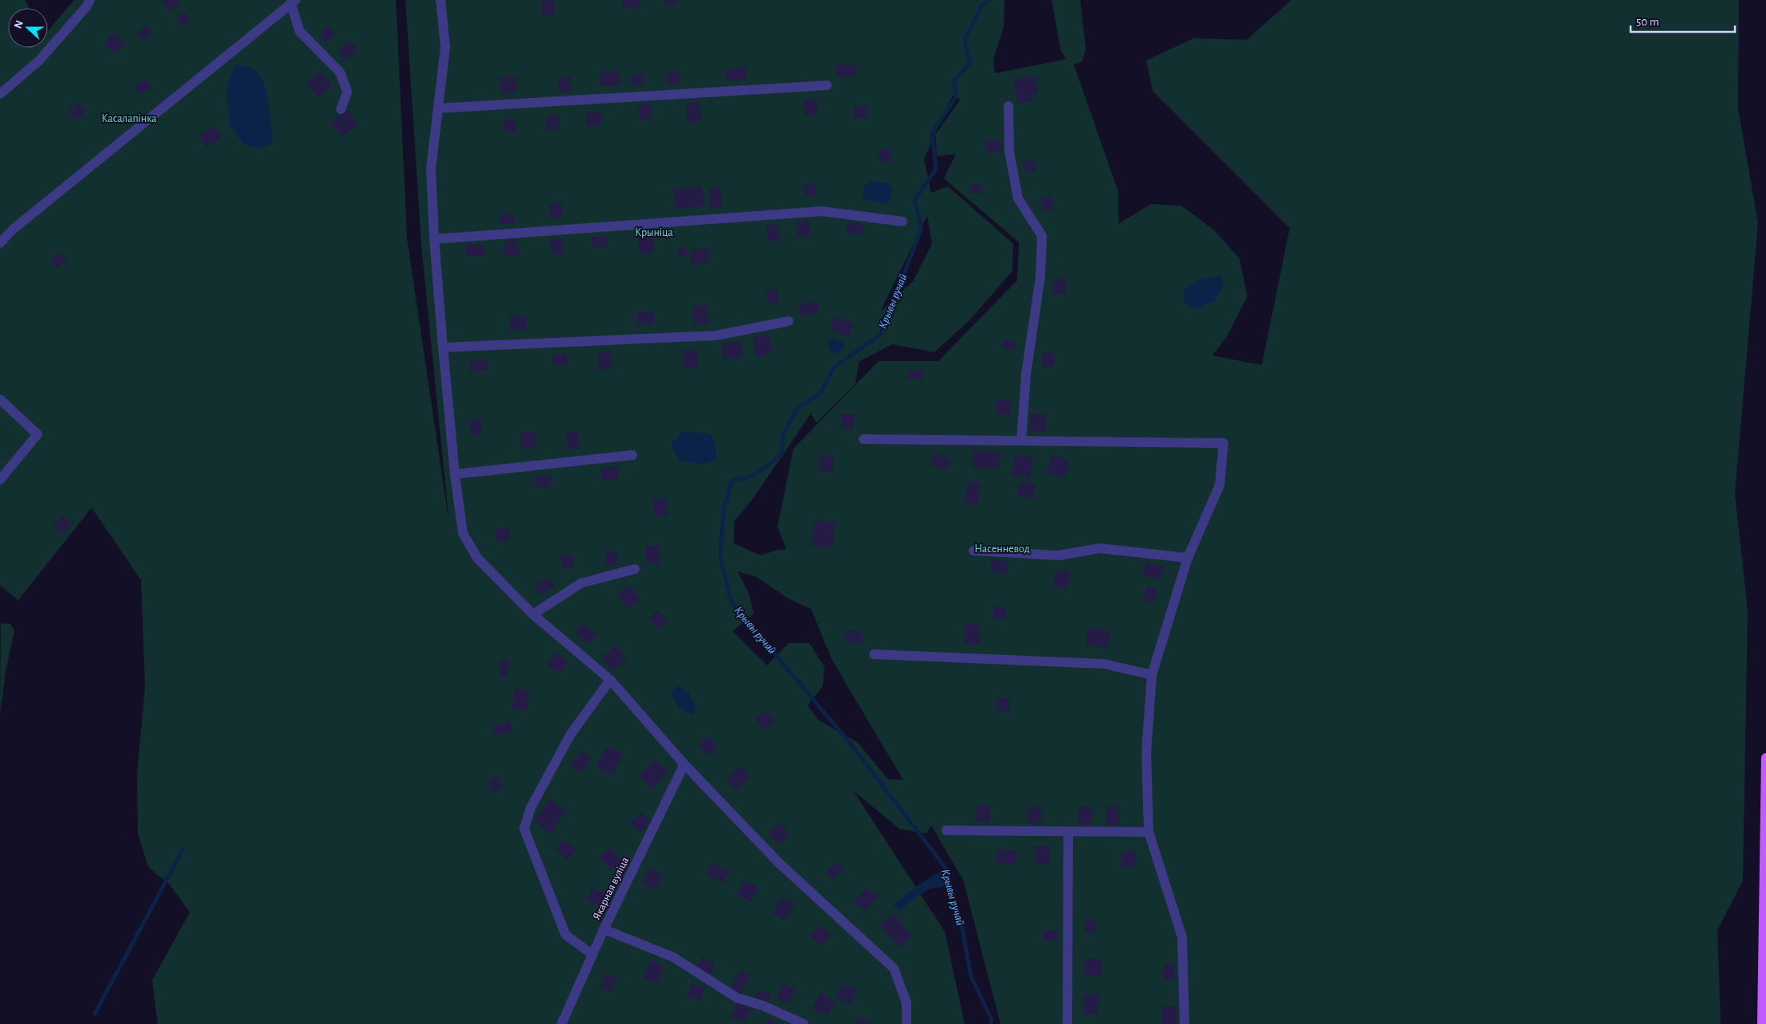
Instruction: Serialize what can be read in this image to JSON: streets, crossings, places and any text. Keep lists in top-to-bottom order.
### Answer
{
  "streets": {
    "street": ["Якарная вуліца"]
  },
  "water": ["Крывы ручай"],
  "parks": ["Касалапінка", "Крыніца", "Насенневод"],
  "scale_bar": "50 m",
  "north": "left"
}
